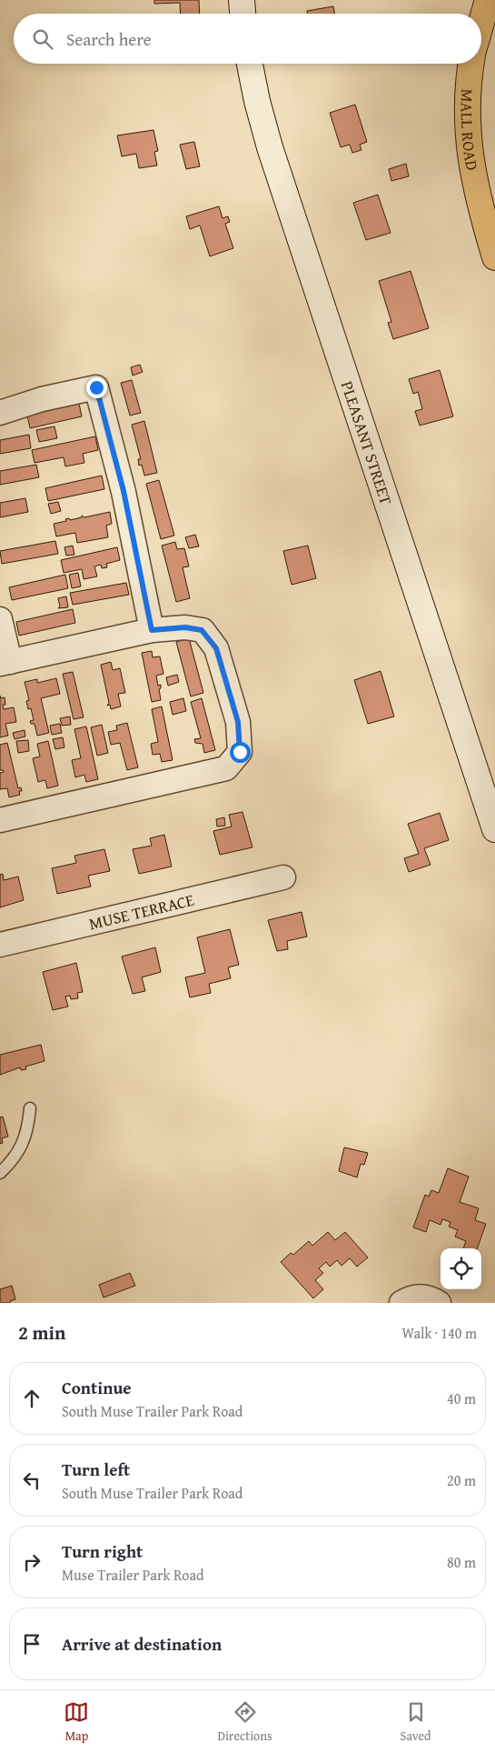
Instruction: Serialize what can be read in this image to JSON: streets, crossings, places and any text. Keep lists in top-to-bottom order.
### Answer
{
  "streets": {
    "main road": ["MALL ROAD", "PLEASANT STREET"],
    "street": ["MUSE TERRACE"]
  },
  "page": {
    "search": "Search here",
    "heading": ["2 min", "Walk · 140 m"],
    "list": [
      ["Continue", "South Muse Trailer Park Road", "40 m"],
      ["Turn left", "South Muse Trailer Park Road", "20 m"],
      ["Turn right", "Muse Trailer Park Road", "80 m"],
      "Arrive at destination"
    ],
    "nav": ["Map", "Directions", "Saved"]
  }
}
